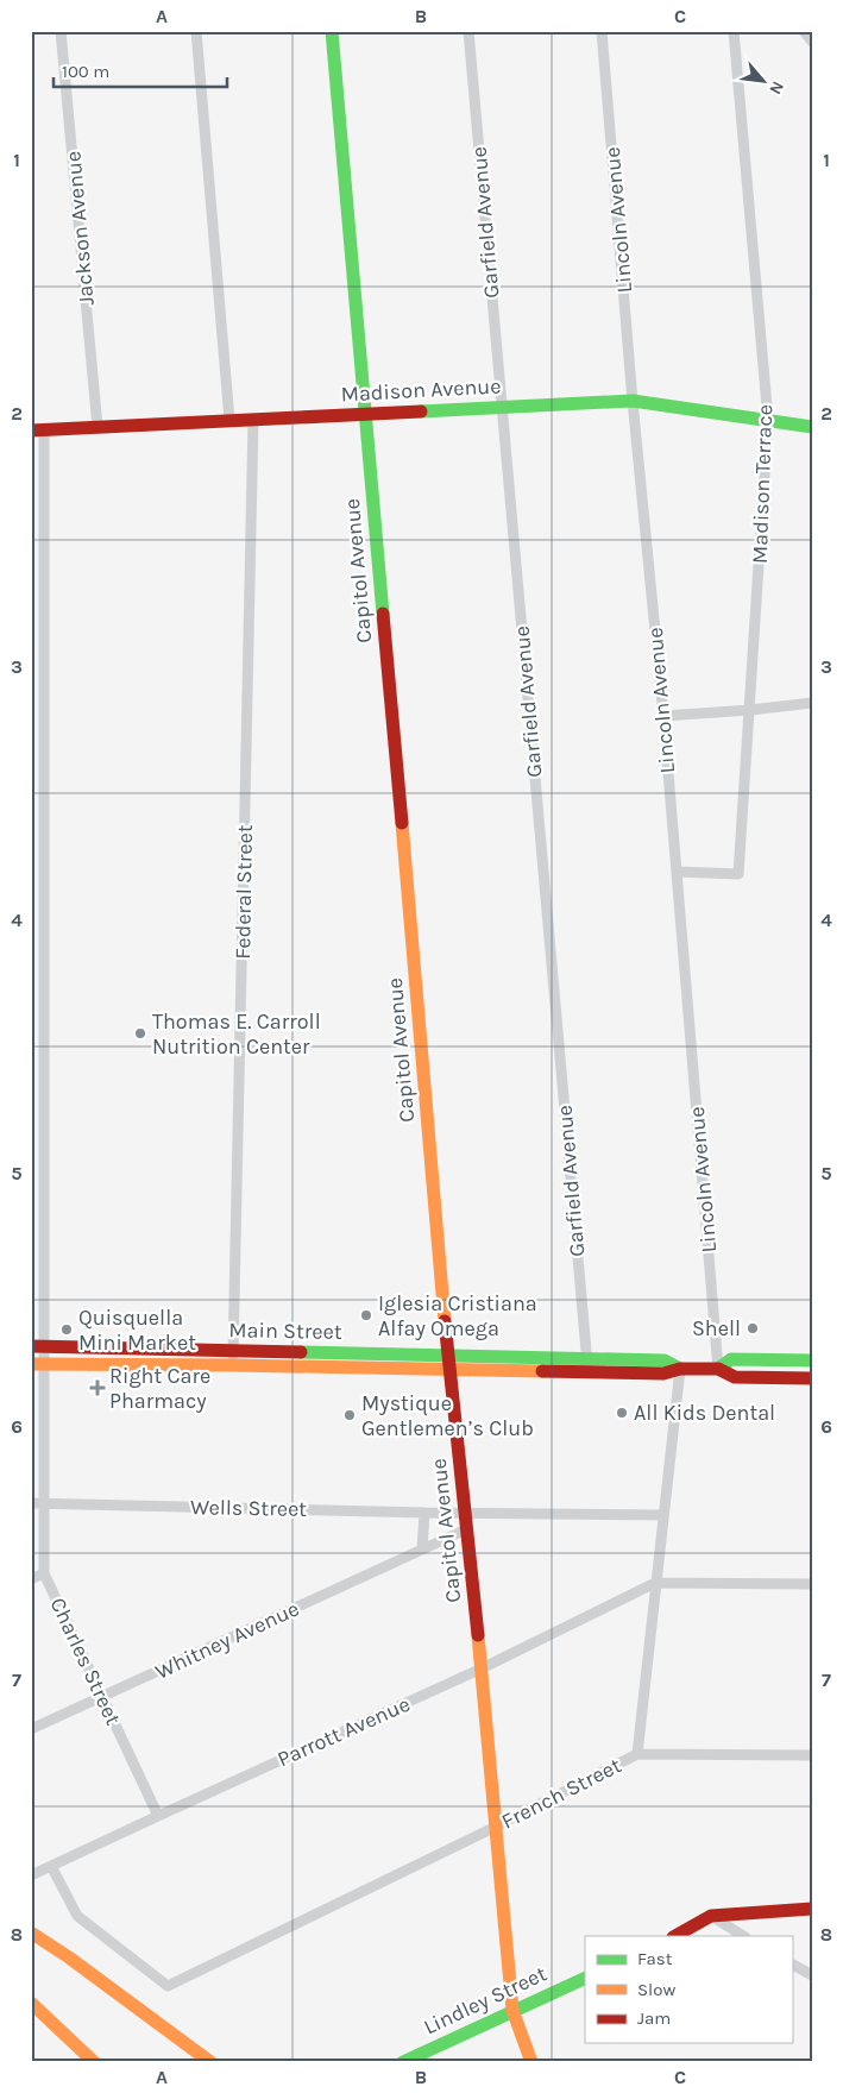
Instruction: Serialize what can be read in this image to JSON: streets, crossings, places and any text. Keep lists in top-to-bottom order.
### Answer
{
  "streets": {
    "main road": [
      "Madison Avenue",
      "Capitol Avenue",
      "Main Street",
      "Lindley Street"
    ],
    "street": [
      "Lincoln Avenue",
      "Garfield Avenue",
      "Jackson Avenue",
      "Madison Terrace",
      "Federal Street",
      "Wells Street",
      "Whitney Avenue",
      "Charles Street",
      "Parrott Avenue",
      "French Street"
    ]
  },
  "crossings": [
    ["Lincoln Avenue", "Madison Avenue"],
    ["Lincoln Avenue", "Madison Terrace"],
    ["Lincoln Avenue", "Main Street"],
    ["Garfield Avenue", "Madison Avenue"],
    ["Garfield Avenue", "Main Street"],
    ["Jackson Avenue", "Madison Avenue"],
    ["Madison Avenue", "Madison Terrace"],
    ["Madison Avenue", "Capitol Avenue"],
    ["Madison Avenue", "Federal Street"],
    ["Madison Avenue", "Charles Street"],
    ["Capitol Avenue", "Main Street"],
    ["Capitol Avenue", "Wells Street"],
    ["Capitol Avenue", "Whitney Avenue"],
    ["Capitol Avenue", "Parrott Avenue"],
    ["Capitol Avenue", "French Street"],
    ["Capitol Avenue", "Lindley Street"],
    ["Federal Street", "Main Street"],
    ["Main Street", "Charles Street"],
    ["Main Street", "French Street"],
    ["Wells Street", "Charles Street"],
    ["Wells Street", "French Street"],
    ["Whitney Avenue", "Charles Street"],
    ["Charles Street", "Parrott Avenue"],
    ["Parrott Avenue", "French Street"]
  ],
  "places": {
    "other": [
      "Thomas E. Carroll Nutrition Center",
      "Iglesia Cristiana Alfay Omega",
      "Shell",
      "Quisquella Mini Market",
      "All Kids Dental",
      "Mystique Gentlemen’s Club"
    ],
    "health": ["Right Care Pharmacy"]
  },
  "legend": ["Fast", "Slow", "Jam"],
  "scale_bar": "100 m",
  "north": "bottom right",
  "grid": {
    "columns": ["A", "B", "C"],
    "rows": [
      "1",
      "2",
      "3",
      "4",
      "5",
      "6",
      "7",
      "8"
    ]
  }
}
